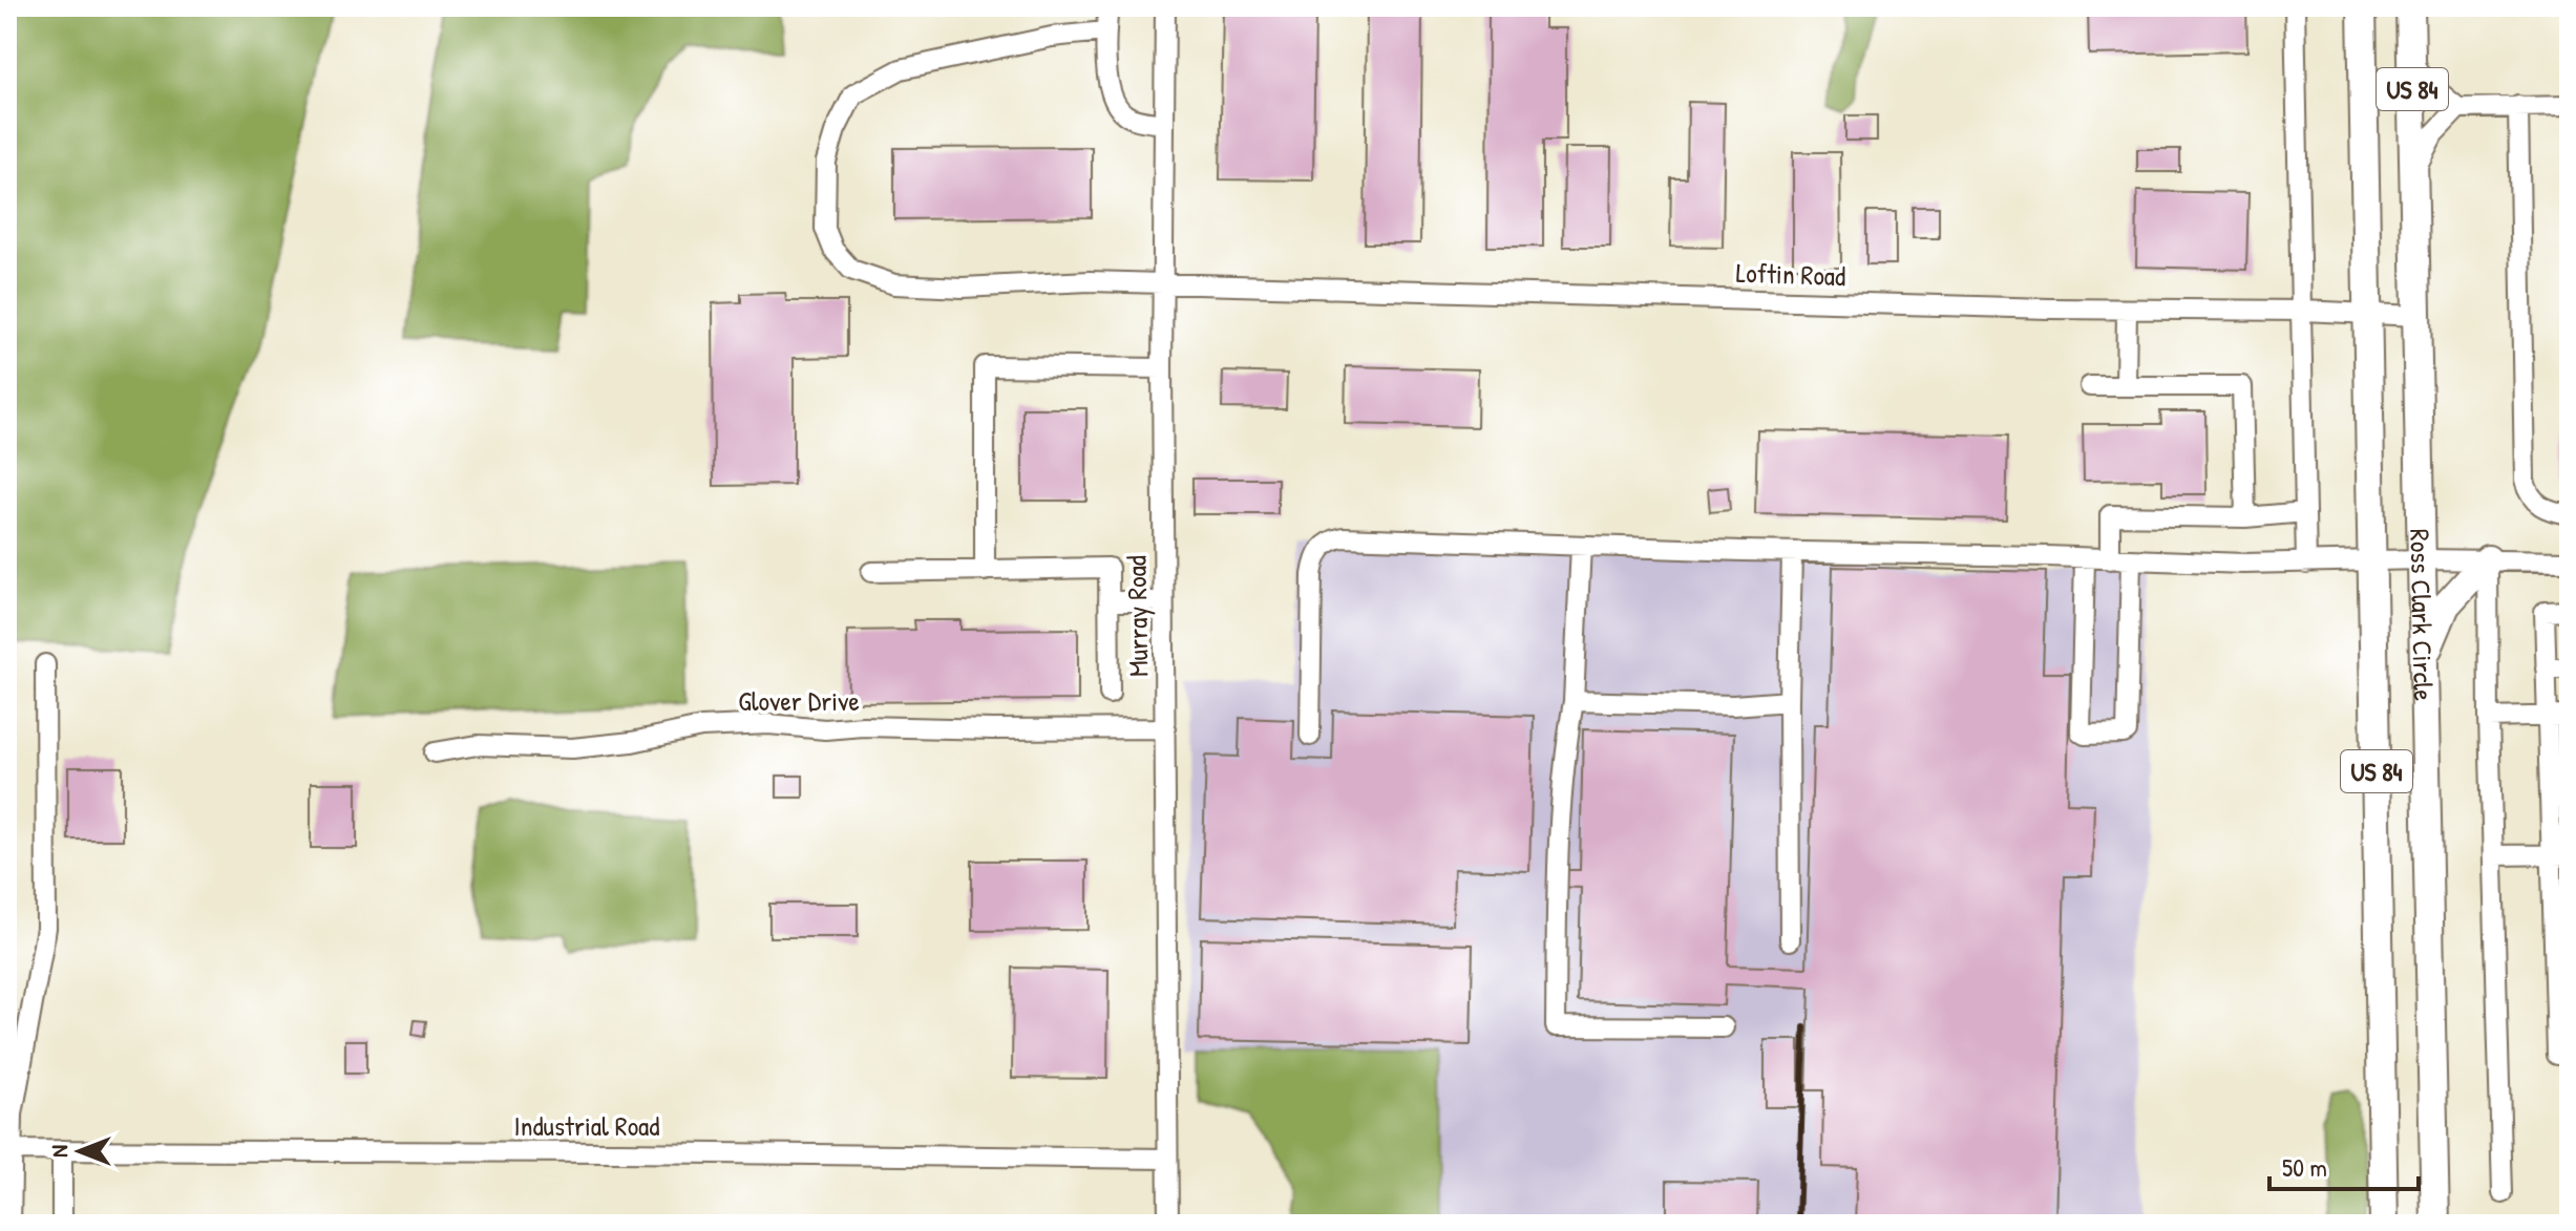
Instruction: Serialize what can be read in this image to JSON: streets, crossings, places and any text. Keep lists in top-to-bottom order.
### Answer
{
  "streets": {
    "highway": ["US 84", "Ross Clark Circle"],
    "street": [
      "Loftin Road",
      "Murray Road",
      "Glover Drive",
      "Industrial Road"
    ]
  },
  "crossings": [
    ["Loftin Road", "Ross Clark Circle"],
    ["Loftin Road", "Murray Road"],
    ["Murray Road", "Glover Drive"],
    ["Murray Road", "Industrial Road"]
  ],
  "scale_bar": "50 m",
  "north": "left"
}
